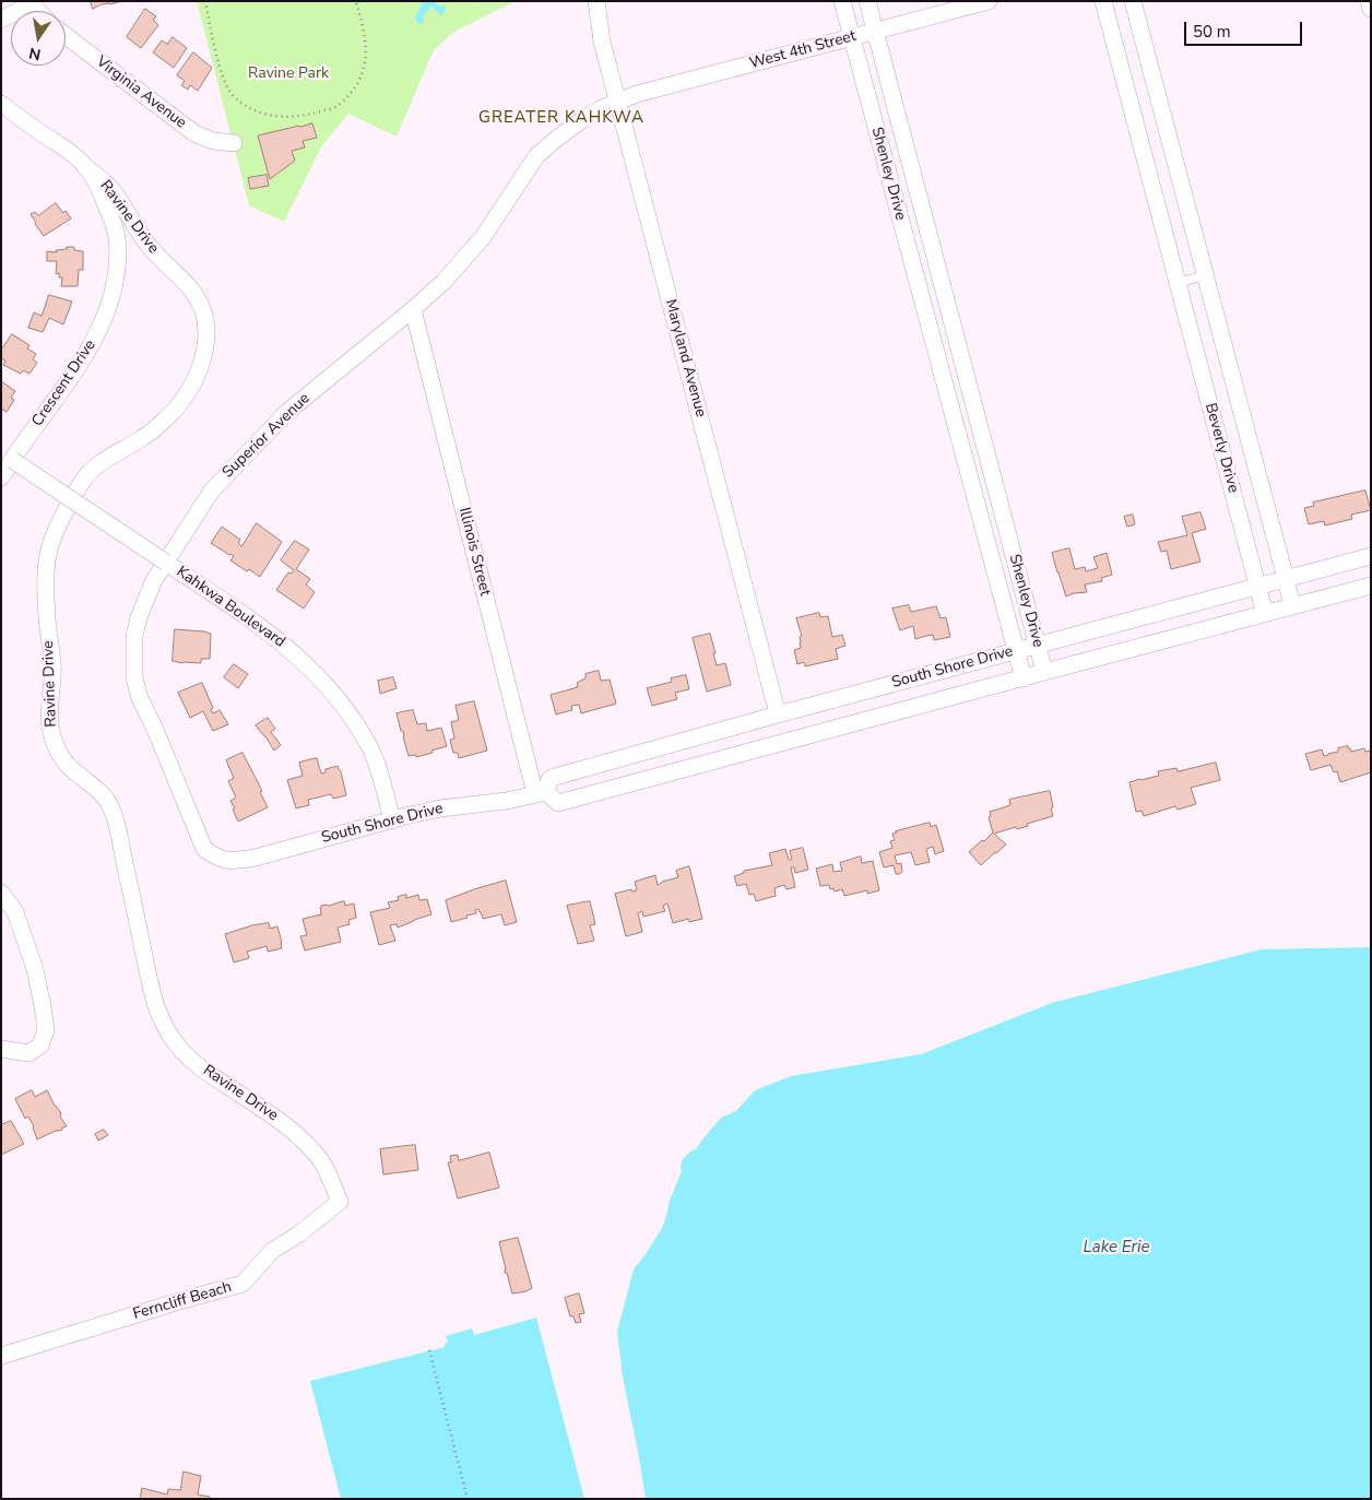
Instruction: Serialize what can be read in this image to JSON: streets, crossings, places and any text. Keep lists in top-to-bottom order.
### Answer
{
  "streets": {
    "street": [
      "West 4th Street",
      "Virginia Avenue",
      "Shenley Drive",
      "Ravine Drive",
      "Maryland Avenue",
      "Crescent Drive",
      "Superior Avenue",
      "Beverly Drive",
      "Illinois Street",
      "Kahkwa Boulevard",
      "South Shore Drive",
      "Ferncliff Beach"
    ]
  },
  "crossings": [
    ["West 4th Street", "Shenley Drive"],
    ["West 4th Street", "Maryland Avenue"],
    ["West 4th Street", "Superior Avenue"],
    ["Shenley Drive", "South Shore Drive"],
    ["Ravine Drive", "Crescent Drive"],
    ["Ravine Drive", "Ferncliff Beach"],
    ["Maryland Avenue", "Superior Avenue"],
    ["Maryland Avenue", "South Shore Drive"],
    ["Crescent Drive", "Kahkwa Boulevard"],
    ["Superior Avenue", "Illinois Street"],
    ["Superior Avenue", "Kahkwa Boulevard"],
    ["Superior Avenue", "South Shore Drive"],
    ["Beverly Drive", "South Shore Drive"],
    ["Illinois Street", "South Shore Drive"],
    ["Kahkwa Boulevard", "South Shore Drive"]
  ],
  "districts": ["GREATER KAHKWA"],
  "water": ["Lake Erie"],
  "parks": ["Ravine Park"],
  "scale_bar": "50 m",
  "north": "bottom"
}
